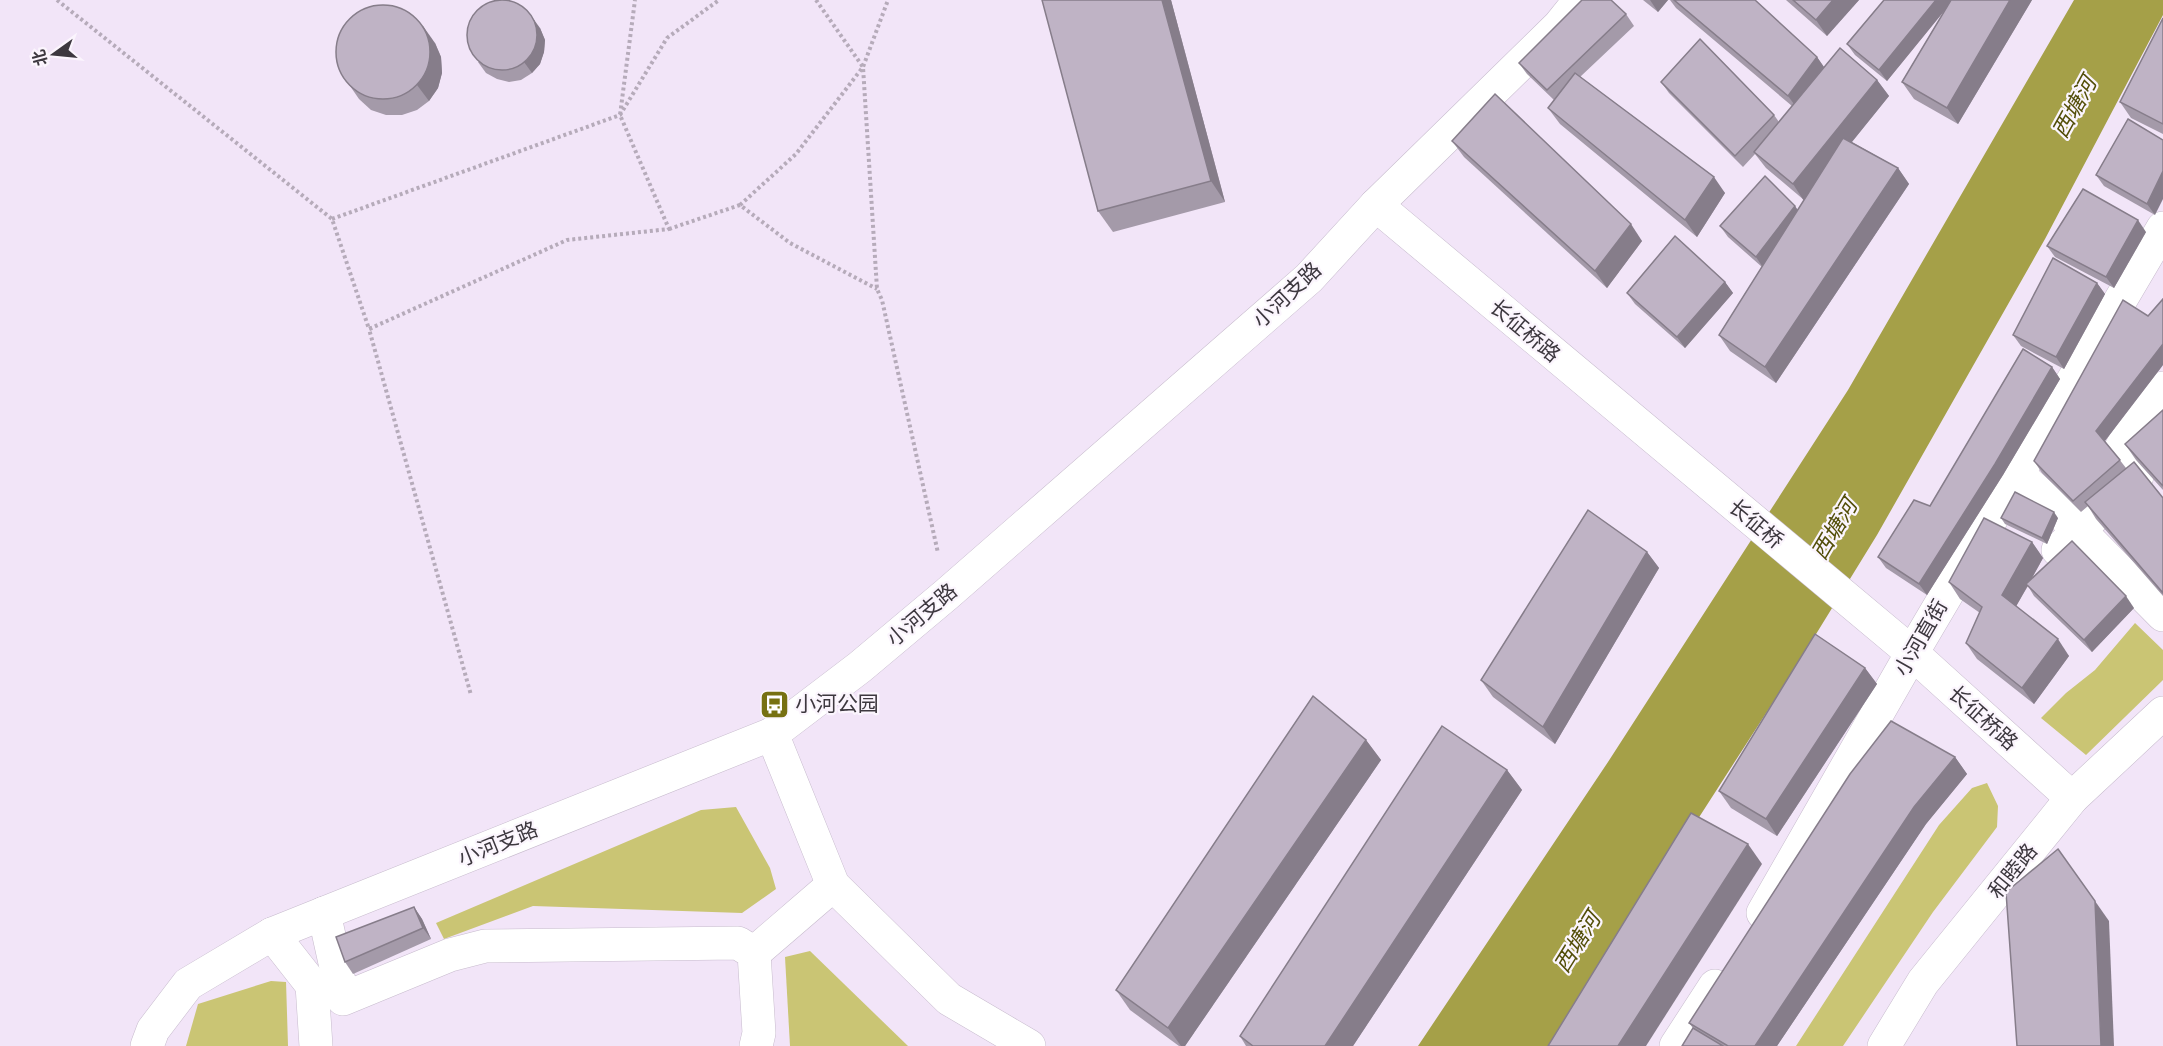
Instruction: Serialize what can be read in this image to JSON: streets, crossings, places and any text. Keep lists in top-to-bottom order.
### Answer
{
  "streets": {
    "street": [
      "小河支路",
      "长征桥路",
      "长征桥",
      "小河直街",
      "和睦路"
    ]
  },
  "crossings": [
    ["小河支路", "长征桥路"],
    ["长征桥路", "长征桥"],
    ["长征桥路", "小河直街"],
    ["长征桥路", "和睦路"],
    ["长征桥", "小河直街"]
  ],
  "water": ["西塘河"],
  "places": {
    "bus stop": ["小河公园"]
  },
  "north": "left"
}
